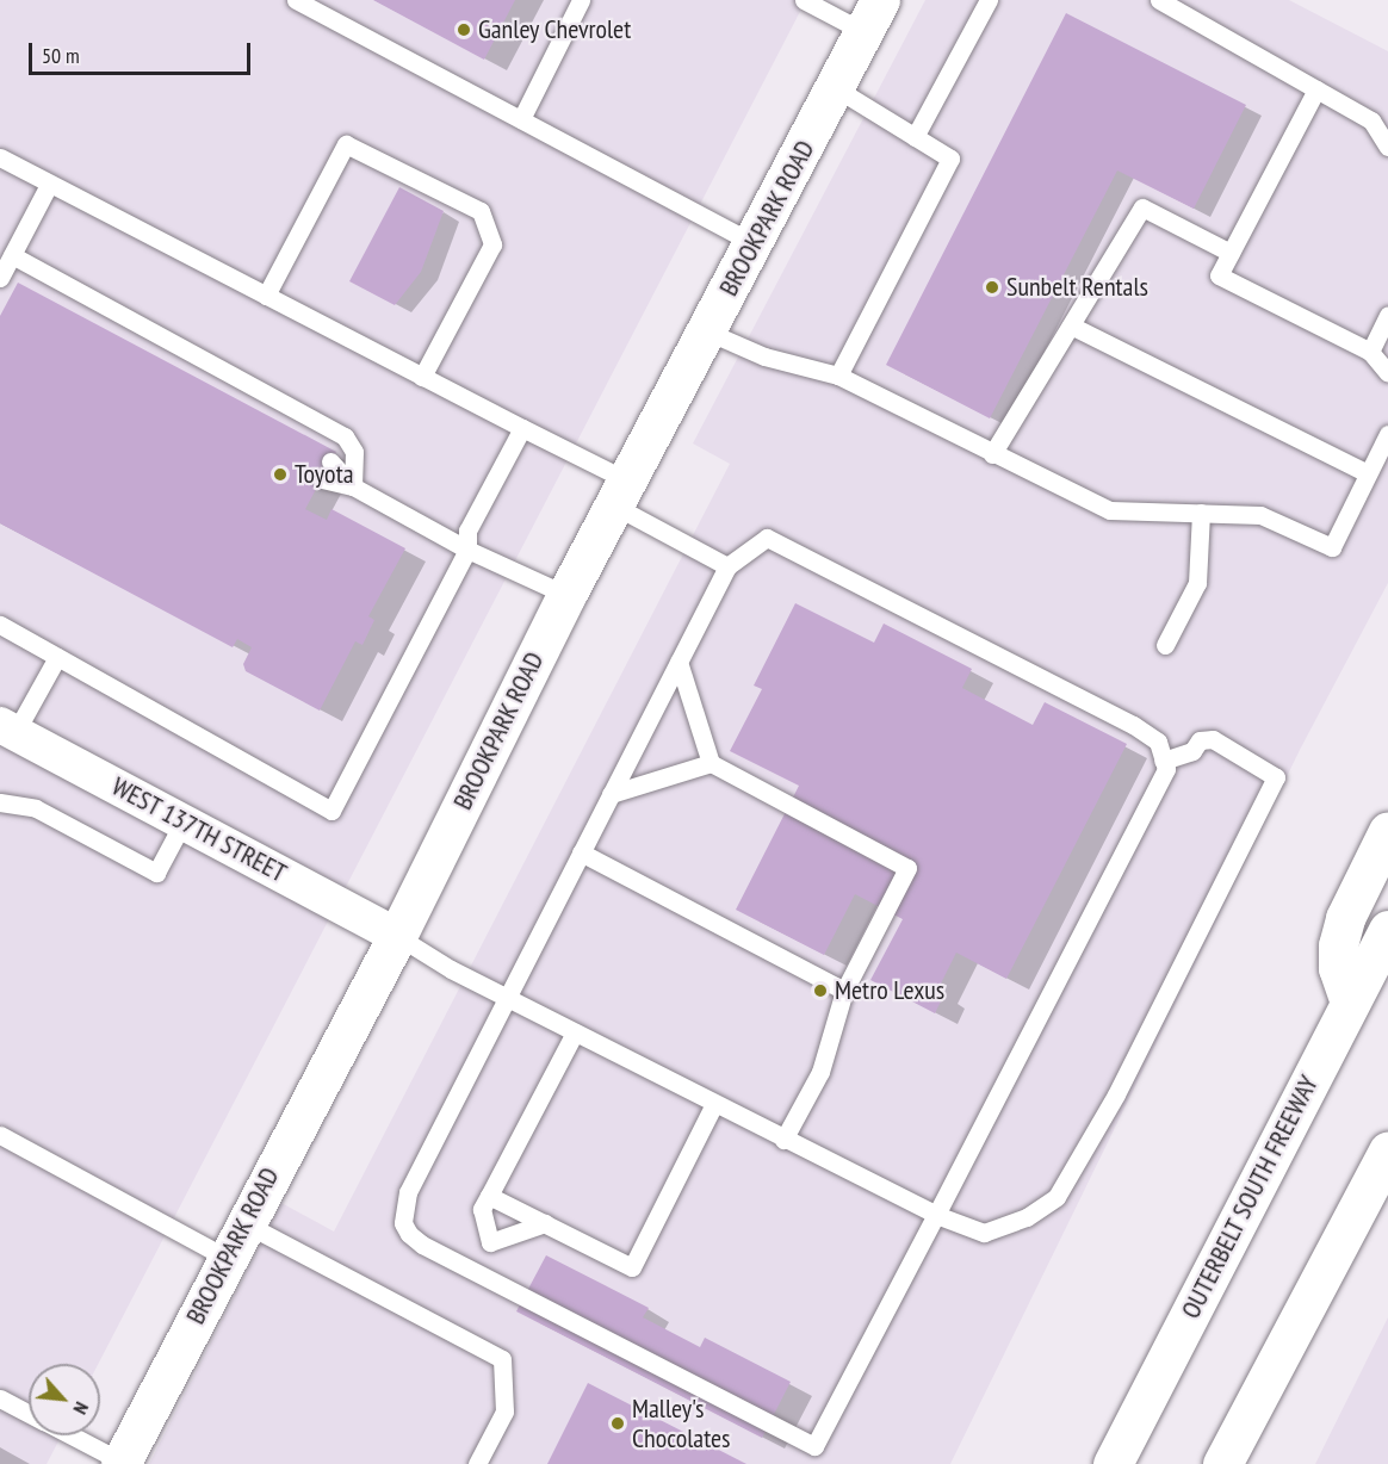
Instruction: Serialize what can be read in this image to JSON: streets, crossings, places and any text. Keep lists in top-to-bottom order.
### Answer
{
  "streets": {
    "main road": ["BROOKPARK ROAD", "OUTERBELT SOUTH FREEWAY"],
    "street": ["WEST 137TH STREET"]
  },
  "crossings": [
    ["BROOKPARK ROAD", "WEST 137TH STREET"]
  ],
  "places": [
    "Ganley Chevrolet",
    "Sunbelt Rentals",
    "Toyota",
    "Metro Lexus",
    "Malley's Chocolates"
  ],
  "scale_bar": "50 m",
  "north": "bottom right"
}
